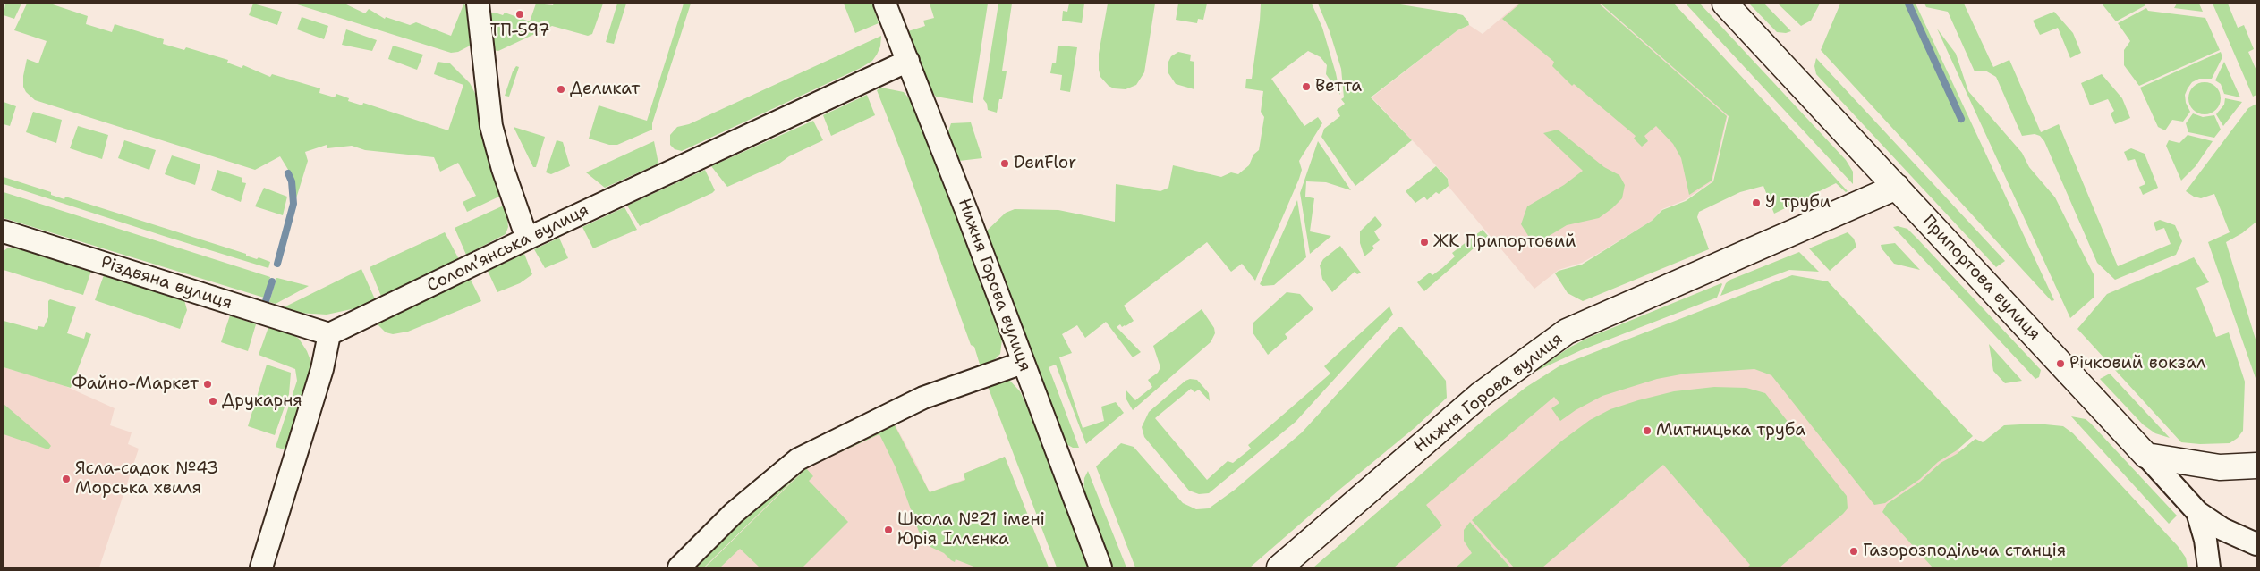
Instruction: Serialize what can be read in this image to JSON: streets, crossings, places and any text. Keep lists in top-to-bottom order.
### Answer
{
  "streets": {
    "main road": ["Припортова вулиця", "Нижня Горова вулиця"],
    "street": ["Соломʼянська вулиця", "Різдвяна вулиця"]
  },
  "crossings": [
    ["Соломʼянська вулиця", "Різдвяна вулиця"],
    ["Соломʼянська вулиця", "Нижня Горова вулиця"],
    ["Припортова вулиця", "Нижня Горова вулиця"]
  ],
  "places": [
    "ТП-597",
    "Ветта",
    "Деликат",
    "DenFlor",
    "У труби",
    "ЖК Припортовий",
    "Річковий вокзал",
    "Файно-Маркет",
    "Друкарня",
    "Митницька труба",
    "Ясла-садок №43 Морська хвиля",
    "Школа №21 імені Юрія Іллєнка",
    "Газорозподільча станція"
  ]
}
